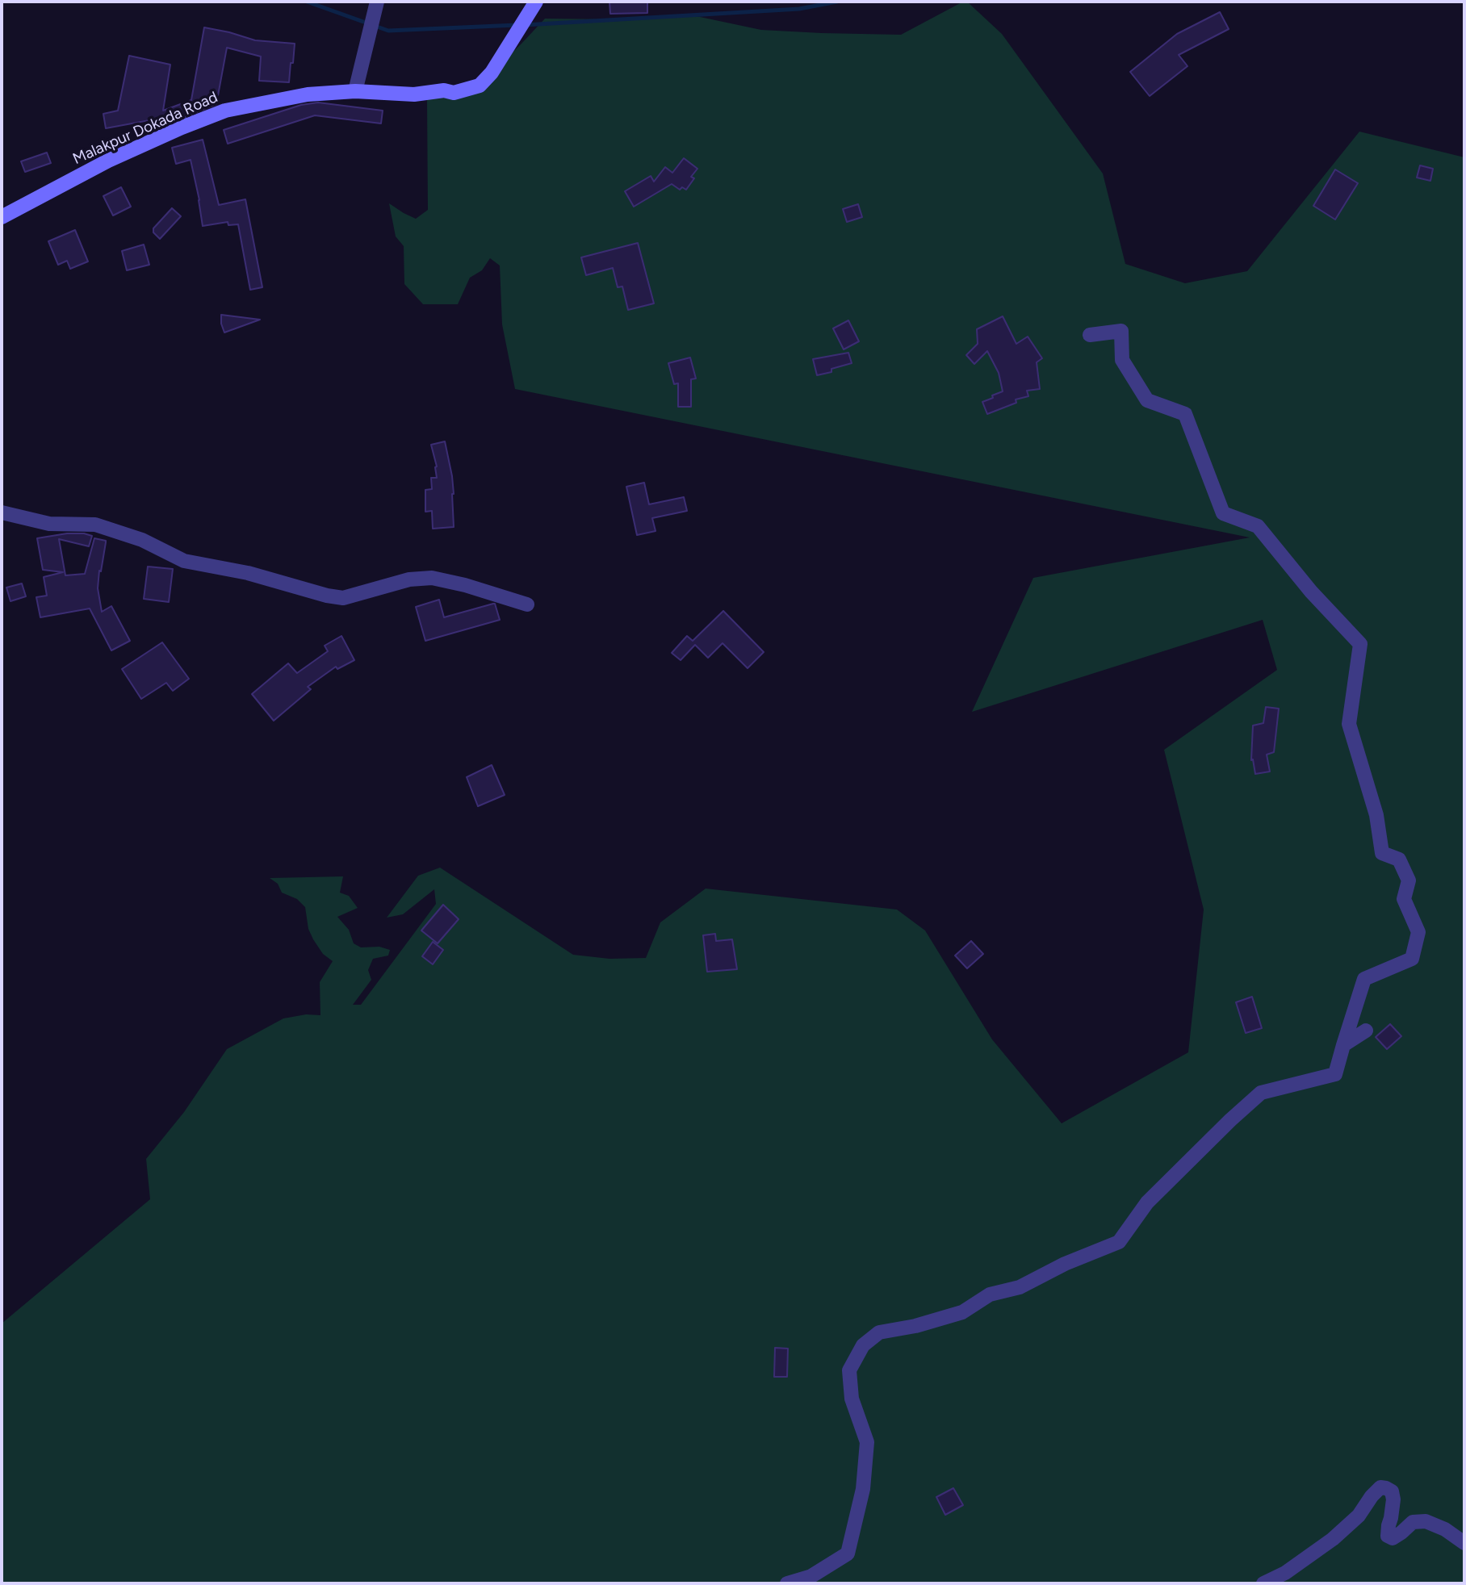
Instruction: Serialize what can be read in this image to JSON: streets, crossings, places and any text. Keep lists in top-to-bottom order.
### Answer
{
  "streets": {
    "street": ["Malakpur Dokada Road"]
  }
}
